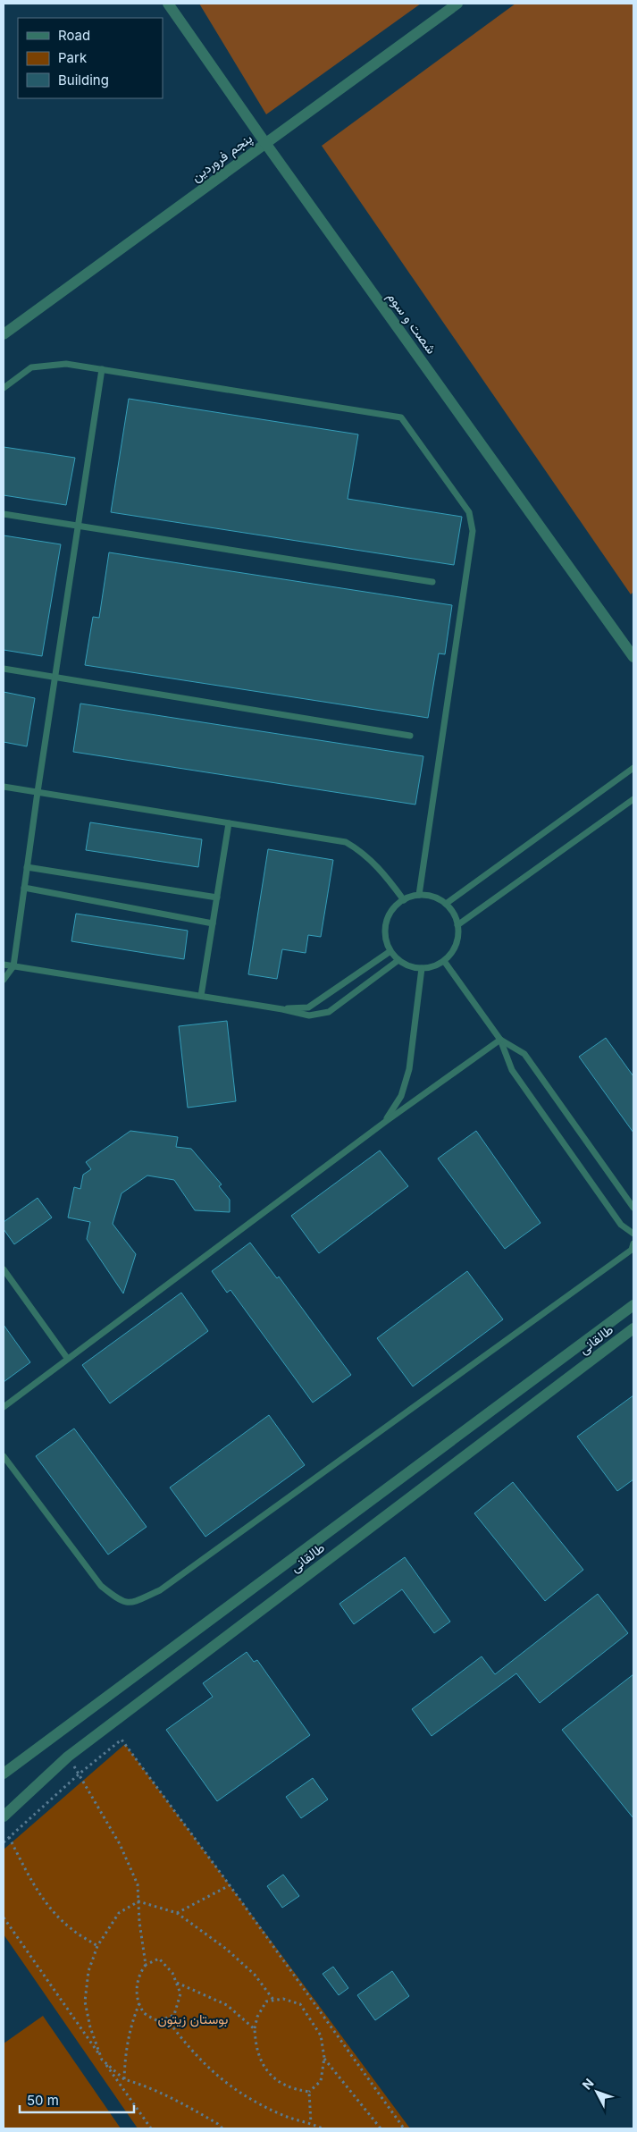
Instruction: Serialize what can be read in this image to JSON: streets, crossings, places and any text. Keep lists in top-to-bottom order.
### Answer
{
  "streets": {
    "street": ["پنجم فروردین", "شصت و سوم", "طالقانی"]
  },
  "crossings": [
    ["پنجم فروردین", "شصت و سوم"]
  ],
  "parks": ["بوستان زیتون"],
  "legend": ["Road", "Park", "Building"],
  "scale_bar": "50 m",
  "north": "top left"
}
